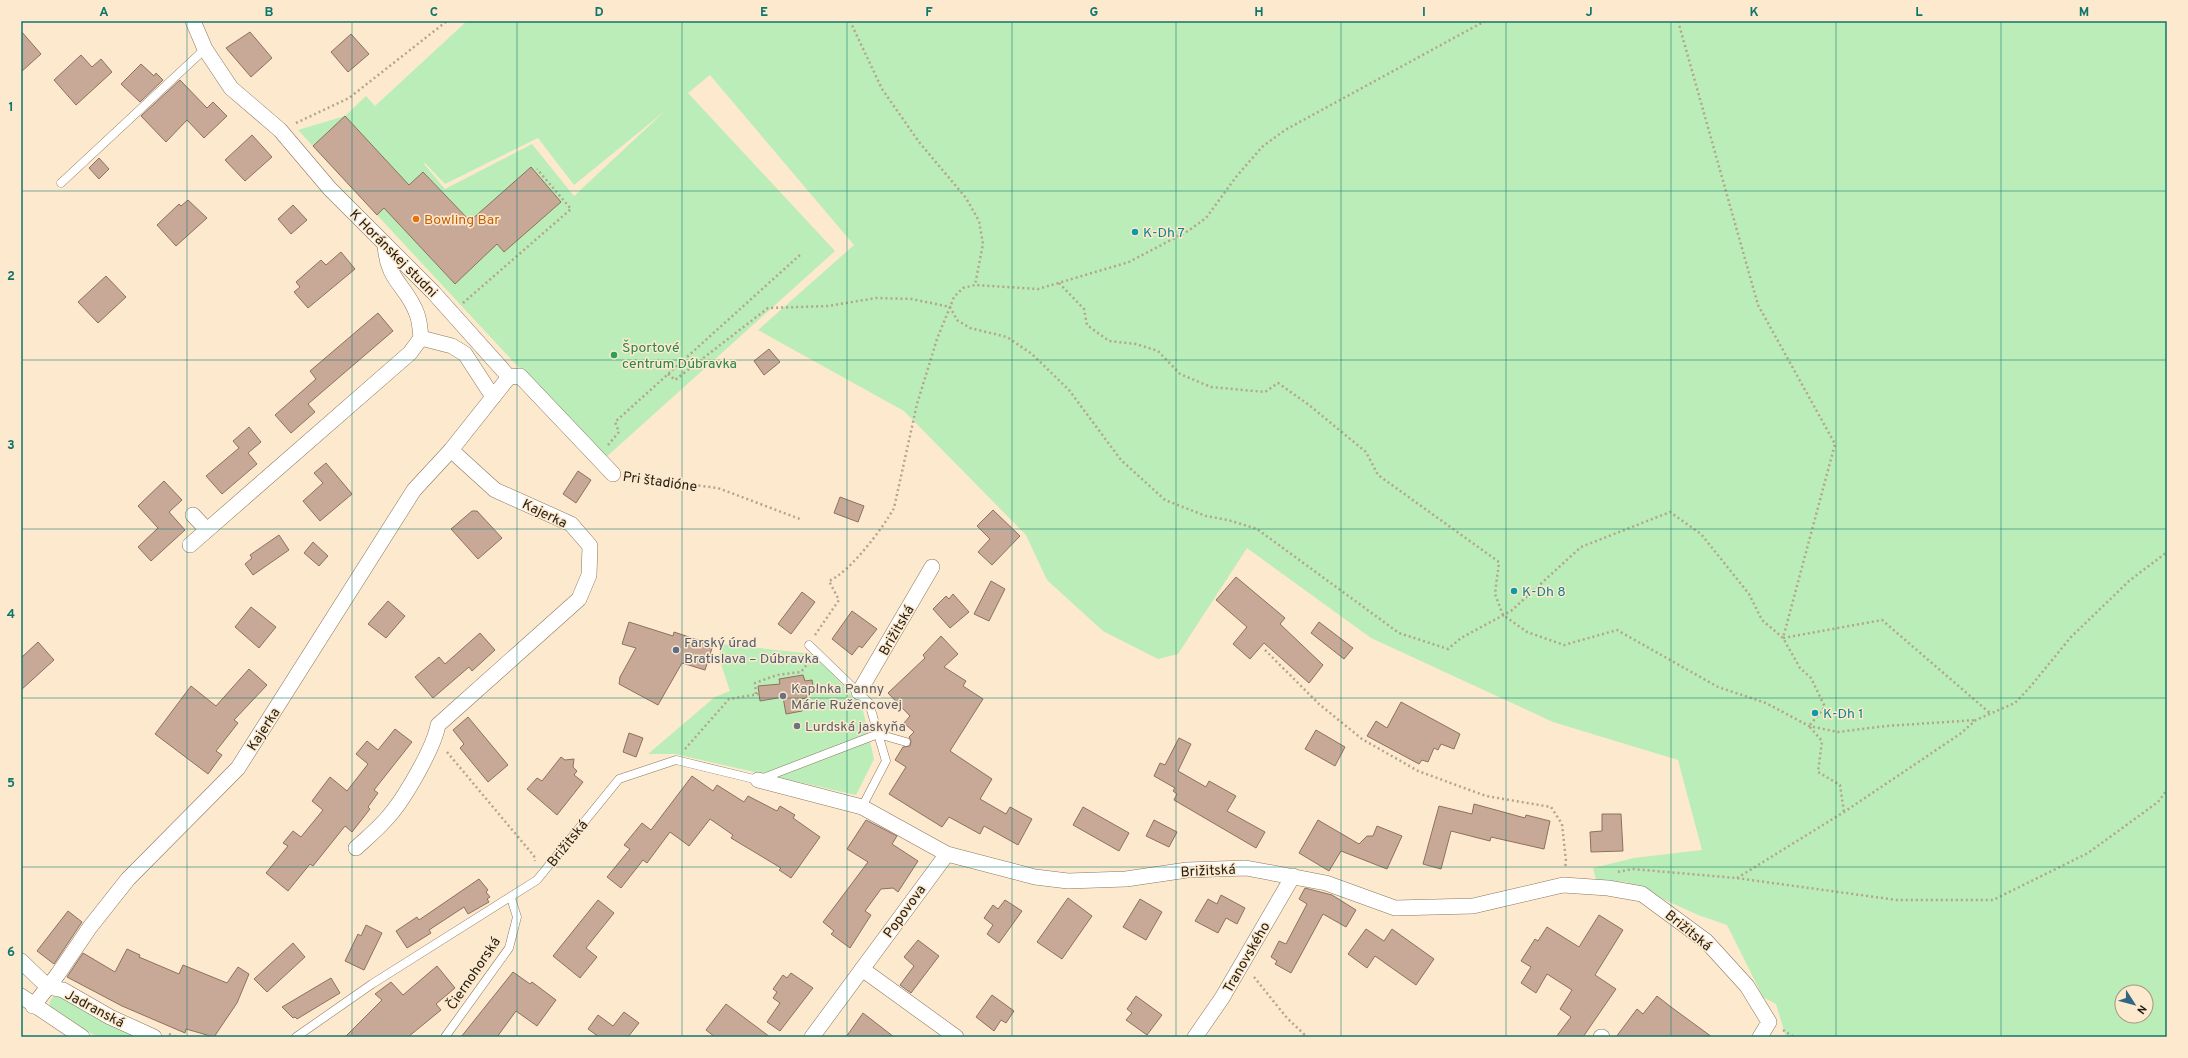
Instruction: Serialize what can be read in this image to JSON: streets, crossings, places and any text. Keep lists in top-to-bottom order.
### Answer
{
  "streets": {
    "street": [
      "K Horánskej studni",
      "Pri štadióne",
      "Kajerka",
      "Brižitská",
      "Popovova",
      "Tranovského",
      "Jadranská"
    ],
    "lane": ["Čiernohorská"]
  },
  "crossings": [
    ["K Horánskej studni", "Pri štadióne"],
    ["K Horánskej studni", "Kajerka"],
    ["Pri štadióne", "Kajerka"],
    ["Kajerka", "Jadranská"],
    ["Brižitská", "Popovova"],
    ["Brižitská", "Tranovského"],
    ["Brižitská", "Čiernohorská"]
  ],
  "places": [
    "Bowling Bar",
    "K-Dh 7",
    "Športové centrum Dúbravka",
    "K-Dh 8",
    "Farský úrad Bratislava – Dúbravka",
    "Kaplnka Panny Márie Ružencovej",
    "K-Dh 1",
    "Lurdská jaskyňa"
  ],
  "north": "bottom right",
  "grid": {
    "columns": [
      "A",
      "B",
      "C",
      "D",
      "E",
      "F",
      "G",
      "H",
      "I",
      "J",
      "K",
      "L",
      "M"
    ],
    "rows": [
      "1",
      "2",
      "3",
      "4",
      "5",
      "6"
    ]
  }
}
